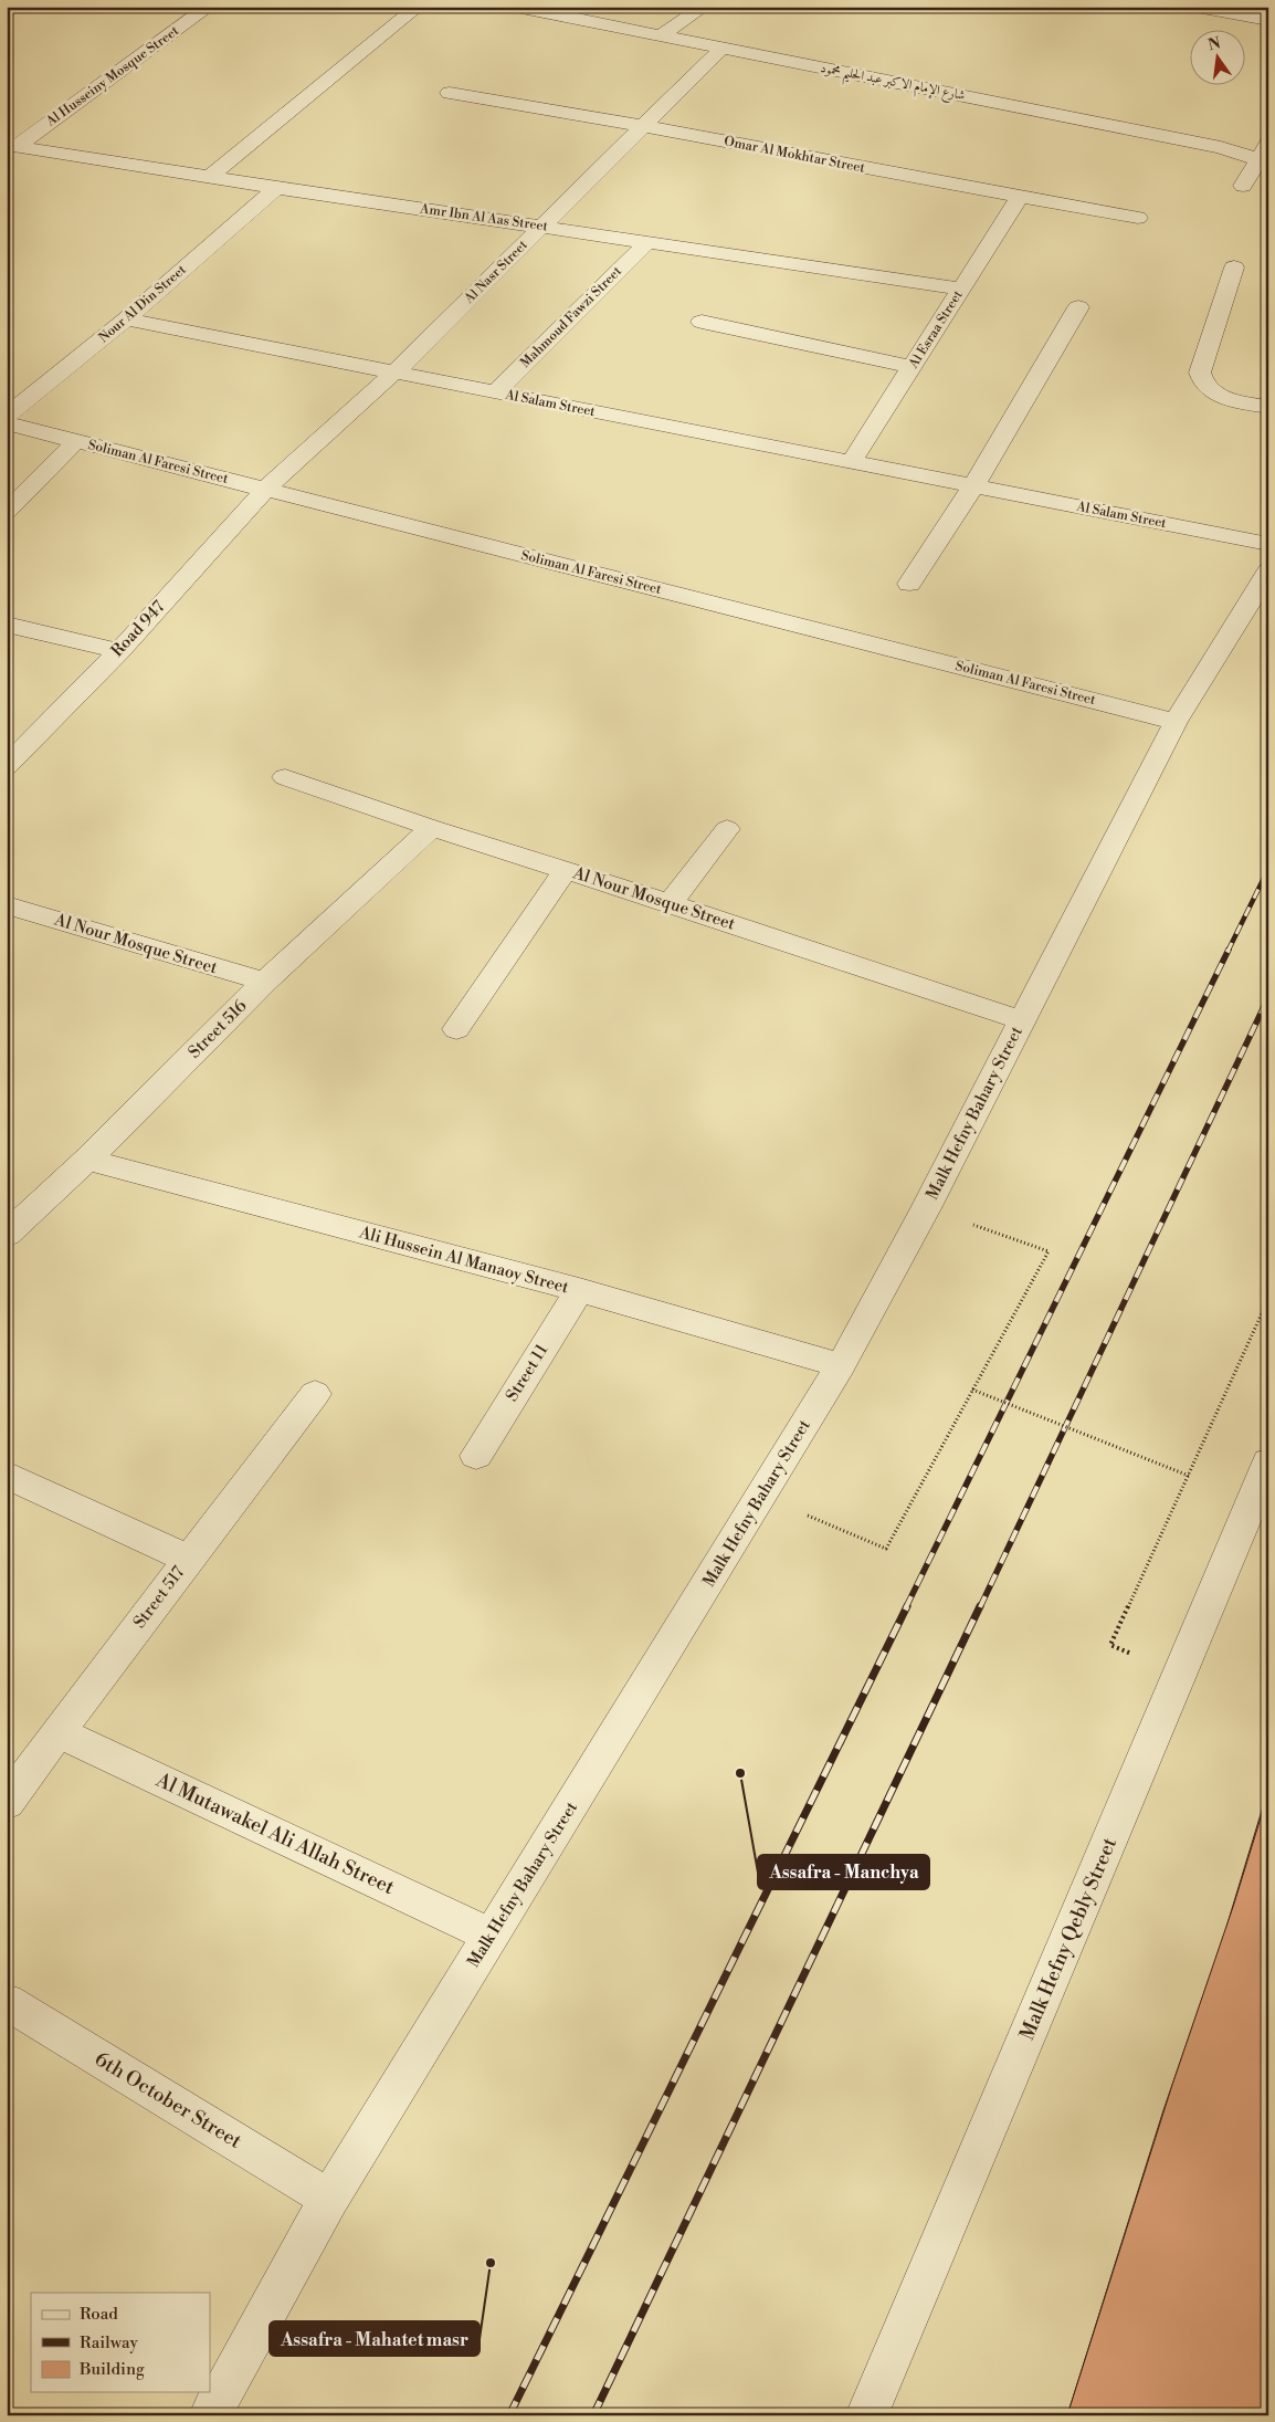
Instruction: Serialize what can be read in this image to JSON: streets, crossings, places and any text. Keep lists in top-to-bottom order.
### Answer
{
  "streets": {
    "street": [
      "Al Husseiny Mosque Street",
      "شارع الإمام الاكبر عبد الحليم محمود",
      "Omar Al Mokhtar Street",
      "Amr Ibn Al Aas Street",
      "Al Nasr Street",
      "Nour Al Din Street",
      "Mahmoud Fawzi Street",
      "Al Esraa Street",
      "Al Salam Street",
      "Soliman Al Faresi Street",
      "Road 947",
      "Al Nour Mosque Street",
      "Street 516",
      "Malk Hefny Bahary Street",
      "Ali Hussein Al Manaoy Street",
      "Street 11",
      "Street 517",
      "Al Mutawakel Ali Allah Street",
      "Malk Hefny Qebly Street",
      "6th October Street"
    ]
  },
  "crossings": [
    ["Al Husseiny Mosque Street", "Amr Ibn Al Aas Street"],
    ["شارع الإمام الاكبر عبد الحليم محمود", "Al Nasr Street"],
    ["Omar Al Mokhtar Street", "Al Nasr Street"],
    ["Omar Al Mokhtar Street", "Al Esraa Street"],
    ["Amr Ibn Al Aas Street", "Al Nasr Street"],
    ["Amr Ibn Al Aas Street", "Nour Al Din Street"],
    ["Amr Ibn Al Aas Street", "Mahmoud Fawzi Street"],
    ["Amr Ibn Al Aas Street", "Al Esraa Street"],
    ["Al Nasr Street", "Al Salam Street"],
    ["Al Nasr Street", "Soliman Al Faresi Street"],
    ["Al Nasr Street", "Road 947"],
    ["Nour Al Din Street", "Al Salam Street"],
    ["Mahmoud Fawzi Street", "Al Salam Street"],
    ["Al Esraa Street", "Al Salam Street"],
    ["Soliman Al Faresi Street", "Road 947"],
    ["Soliman Al Faresi Street", "Malk Hefny Bahary Street"],
    ["Al Nour Mosque Street", "Street 516"],
    ["Al Nour Mosque Street", "Malk Hefny Bahary Street"],
    ["Street 516", "Ali Hussein Al Manaoy Street"],
    ["Malk Hefny Bahary Street", "Ali Hussein Al Manaoy Street"],
    ["Malk Hefny Bahary Street", "Al Mutawakel Ali Allah Street"],
    ["Malk Hefny Bahary Street", "6th October Street"],
    ["Ali Hussein Al Manaoy Street", "Street 11"],
    ["Street 517", "Al Mutawakel Ali Allah Street"]
  ],
  "places": ["Assafra - Manchya", "Assafra - Mahatet masr"],
  "legend": ["Road", "Railway", "Building"],
  "north": "top"
}
